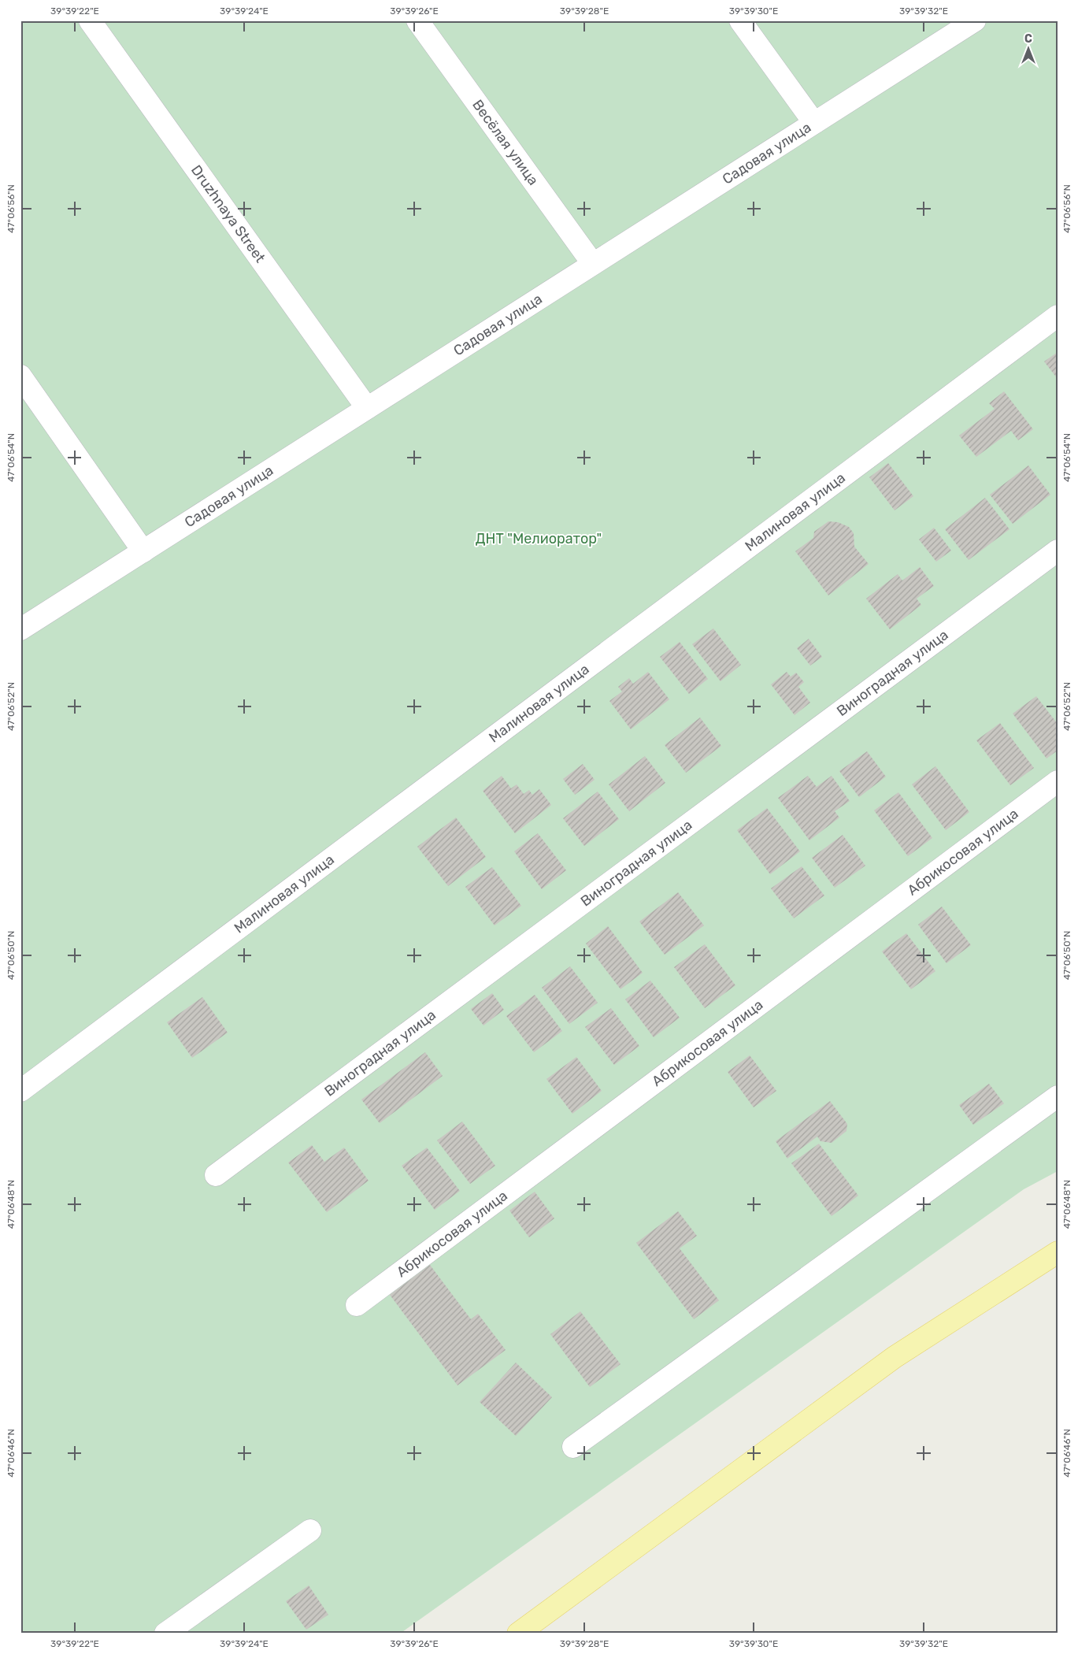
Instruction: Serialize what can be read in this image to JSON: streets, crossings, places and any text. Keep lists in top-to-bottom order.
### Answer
{
  "streets": {
    "lane": [
      "Весёлая улица",
      "Садовая улица",
      "Druzhnaya Street",
      "Малиновая улица",
      "Виноградная улица",
      "Абрикосовая улица"
    ]
  },
  "crossings": [
    ["Весёлая улица", "Садовая улица"],
    ["Садовая улица", "Druzhnaya Street"]
  ],
  "parks": ["ДНТ \"Мелиоратор\""],
  "north": "top",
  "coordinates": [
    "39°39'22\"E",
    "39°39'24\"E",
    "39°39'26\"E",
    "39°39'28\"E",
    "39°39'30\"E",
    "39°39'32\"E",
    "47°06'56\"N",
    "47°06'54\"N",
    "47°06'52\"N",
    "47°06'50\"N",
    "47°06'48\"N",
    "47°06'46\"N"
  ]
}
